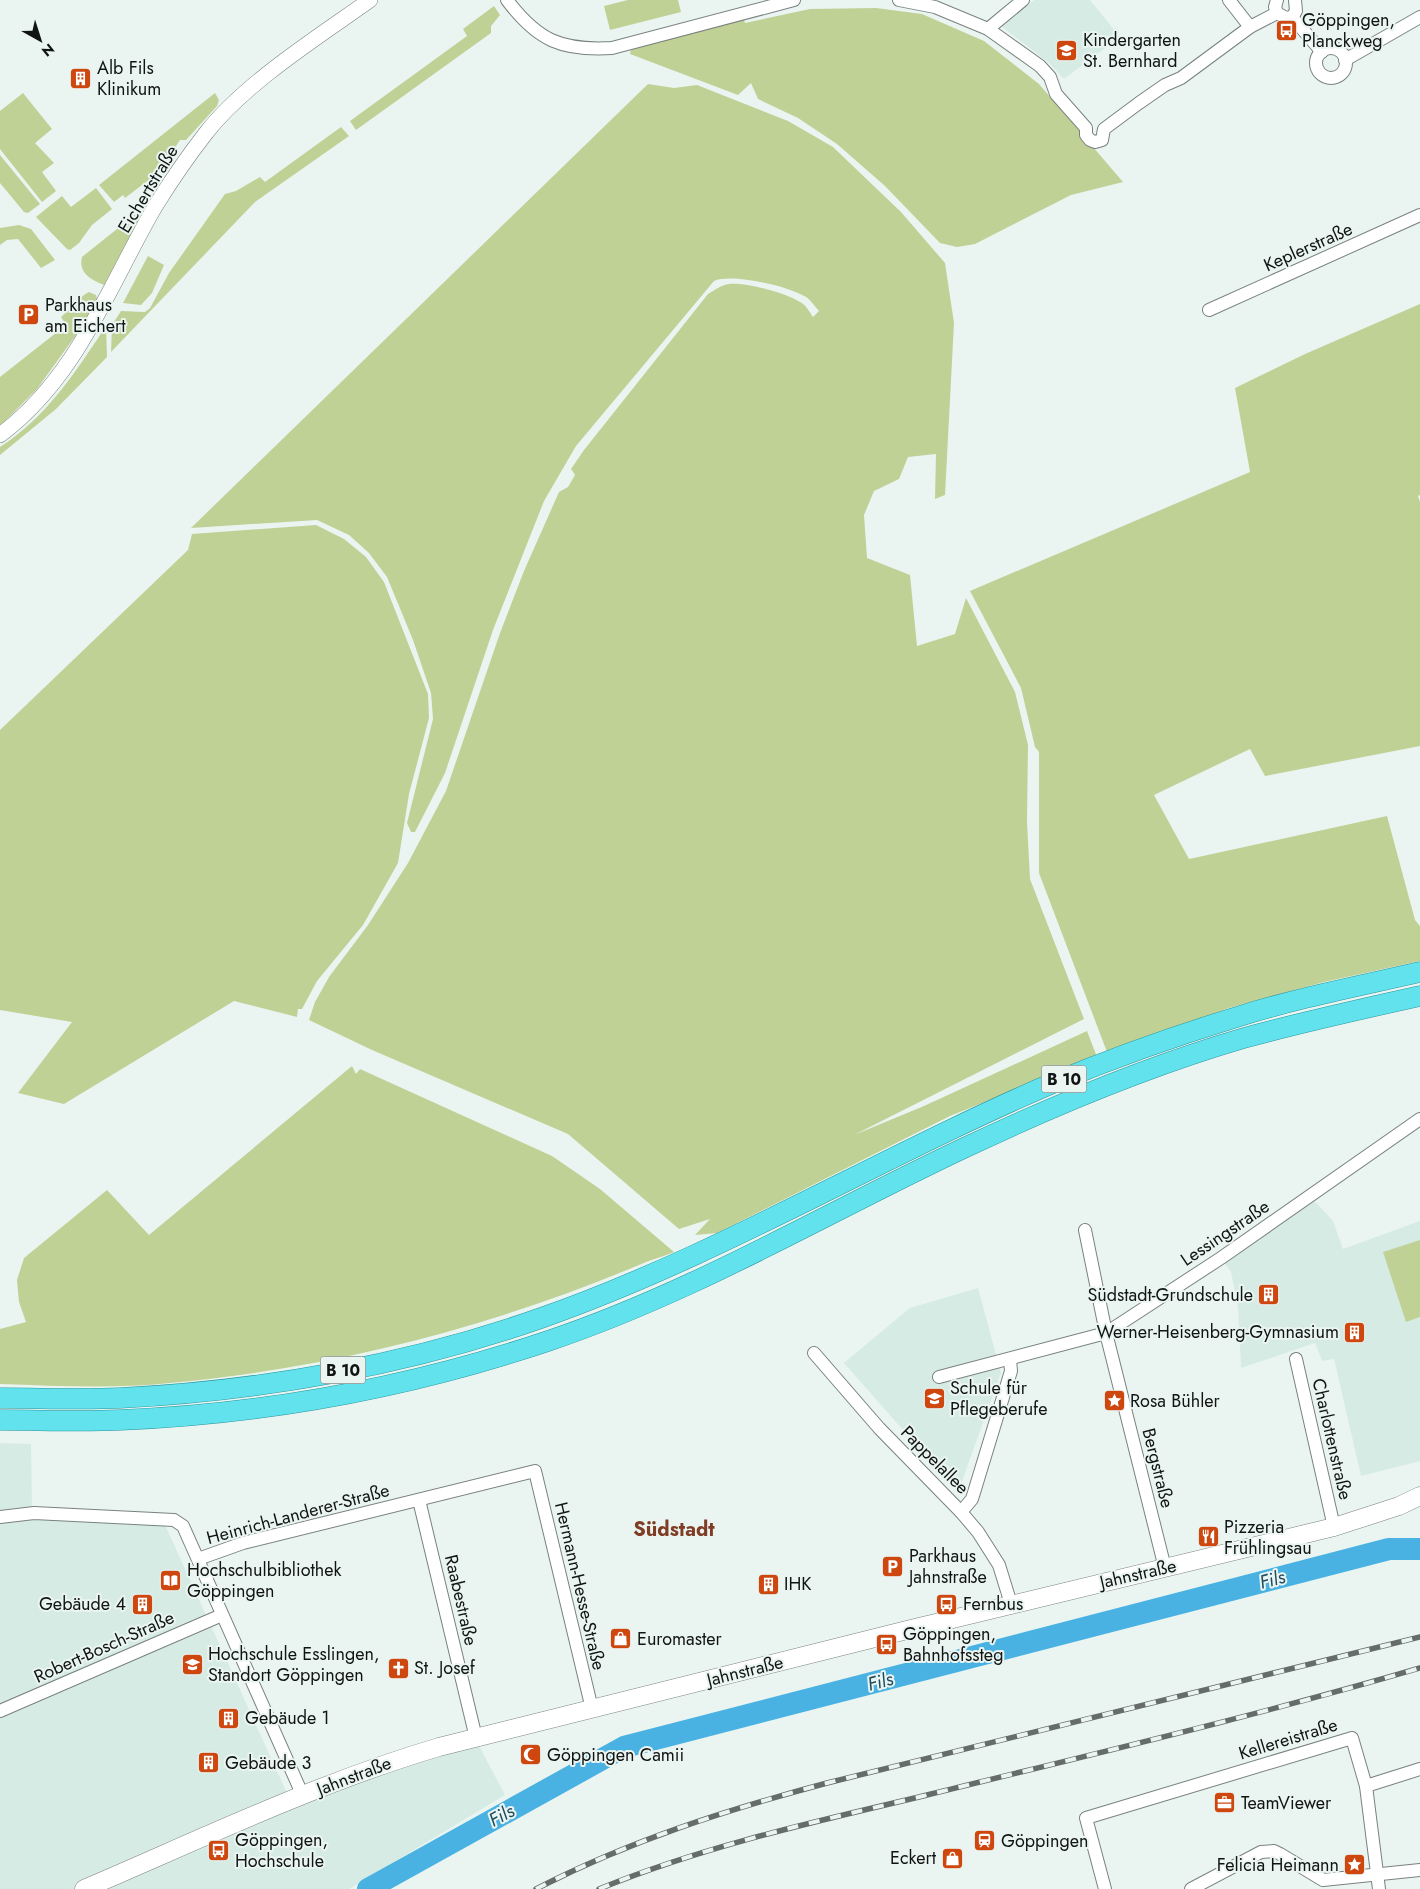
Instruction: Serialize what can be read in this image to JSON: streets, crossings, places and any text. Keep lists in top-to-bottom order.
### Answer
{
  "streets": {
    "highway": ["B 10"],
    "main road": ["Jahnstraße"],
    "street": [
      "Eichertstraße",
      "Keplerstraße",
      "Lessingstraße",
      "Charlottenstraße",
      "Pappelallee",
      "Bergstraße",
      "Heinrich-Landerer-Straße",
      "Hermann-Hesse-Straße",
      "Raabestraße",
      "Robert-Bosch-Straße",
      "Kellereistraße"
    ]
  },
  "crossings": [
    ["Lessingstraße", "Bergstraße"],
    ["Charlottenstraße", "Jahnstraße"],
    ["Pappelallee", "Jahnstraße"],
    ["Bergstraße", "Jahnstraße"],
    ["Heinrich-Landerer-Straße", "Hermann-Hesse-Straße"],
    ["Heinrich-Landerer-Straße", "Raabestraße"],
    ["Jahnstraße", "Hermann-Hesse-Straße"],
    ["Jahnstraße", "Raabestraße"]
  ],
  "districts": ["Südstadt"],
  "water": ["Fils"],
  "places": {
    "bus stop": [
      "Göppingen, Planckweg",
      "Fernbus",
      "Göppingen, Bahnhofssteg",
      "Göppingen, Hochschule"
    ],
    "school or university": ["Kindergarten St. Bernhard", "Schule für Pflegeberufe", "Hochschule Esslingen, Standort Göppingen"],
    "building": [
      "Alb Fils Klinikum",
      "Südstadt-Grundschule",
      "Werner-Heisenberg-Gymnasium",
      "IHK",
      "Gebäude 4",
      "Gebäude 1",
      "Gebäude 3"
    ],
    "parking": ["Parkhaus am Eichert", "Parkhaus Jahnstraße"],
    "place": ["Rosa Bühler", "Felicia Heimann"],
    "restaurant": ["Pizzeria Frühlingsau"],
    "library": ["Hochschulbibliothek Göppingen"],
    "shop": ["Euromaster", "Eckert"],
    "church": ["St. Josef"],
    "mosque": ["Göppingen Camii"],
    "office": ["TeamViewer"],
    "station": ["Göppingen"]
  },
  "north": "bottom right"
}
